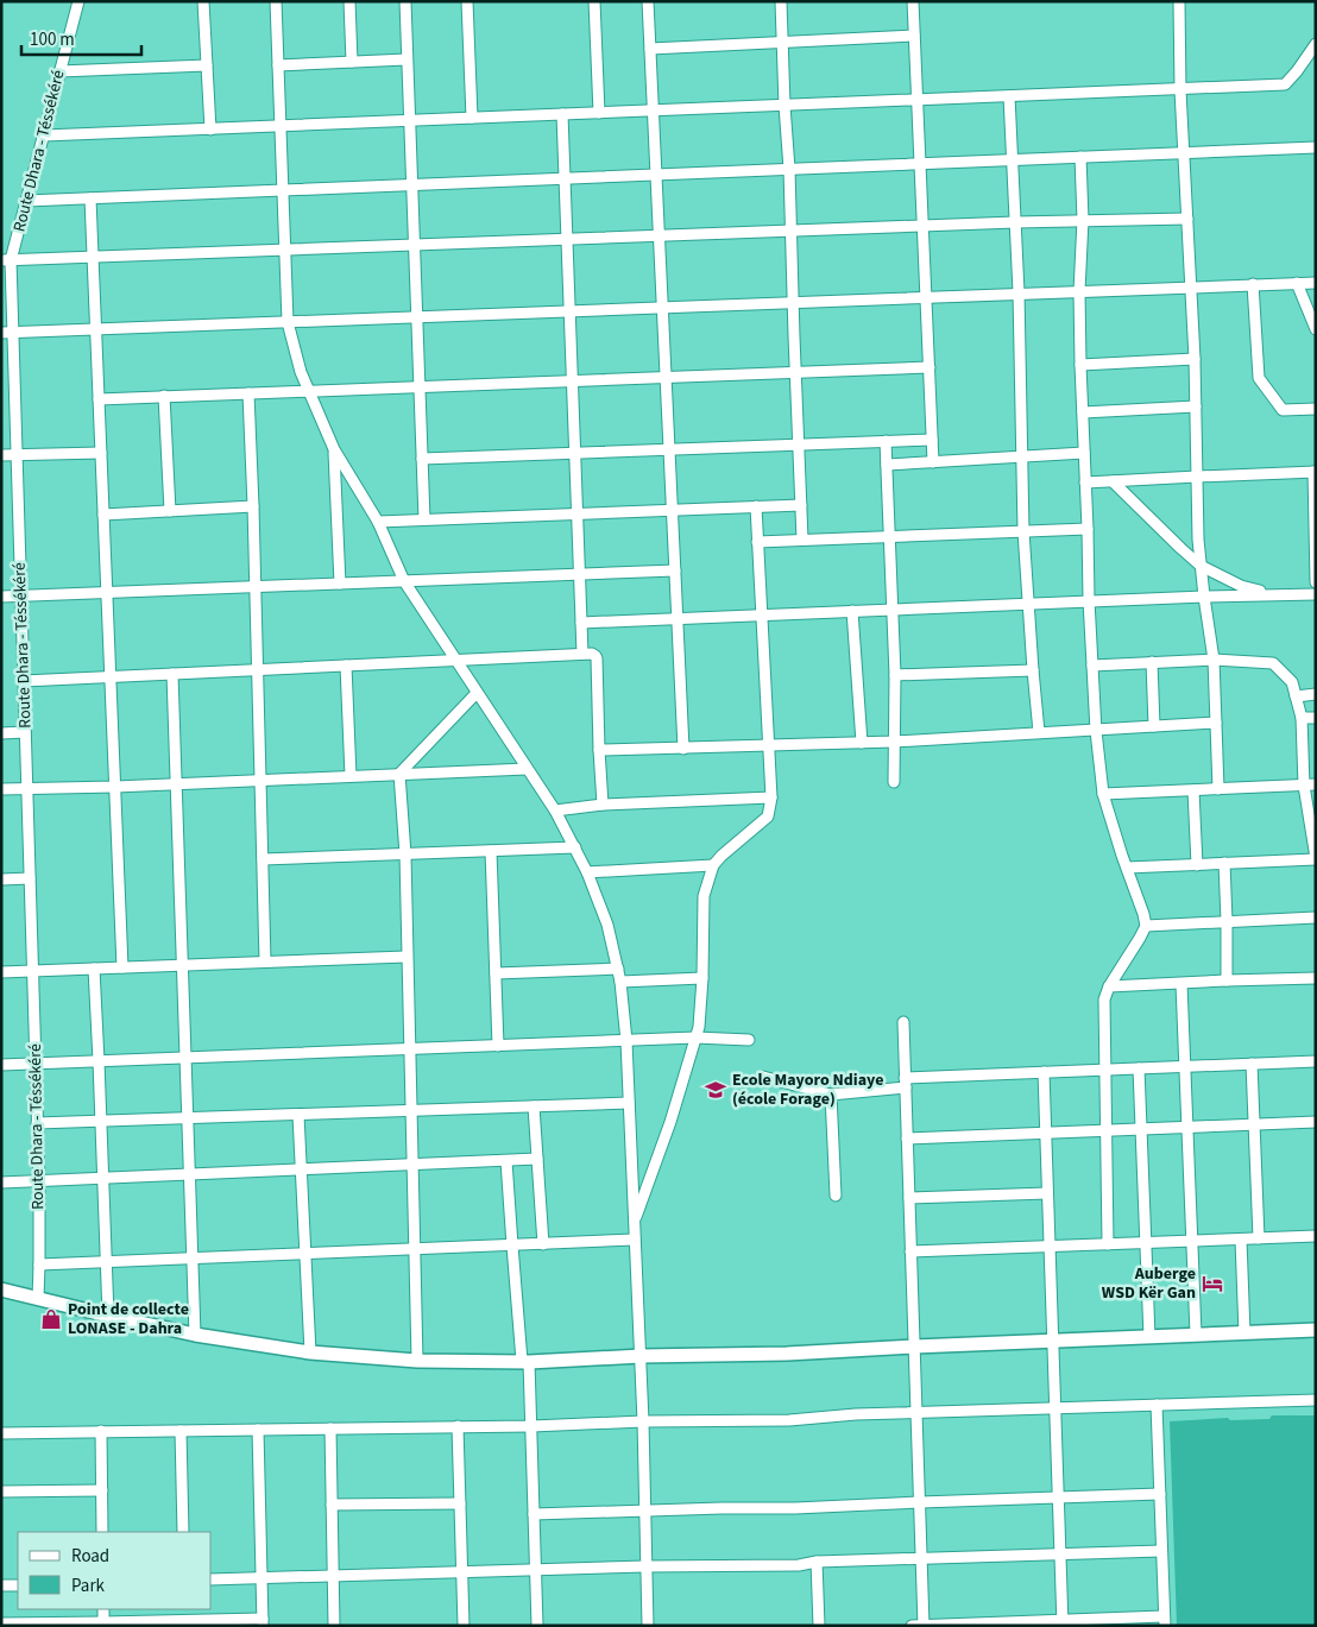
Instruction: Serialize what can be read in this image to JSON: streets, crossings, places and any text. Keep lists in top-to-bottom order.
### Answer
{
  "streets": {
    "street": ["Route Dhara - Téssékéré"]
  },
  "places": {
    "school or university": ["Ecole Mayoro Ndiaye (école Forage)"],
    "hotel": ["Auberge WSD Kër Gan"],
    "shop": ["Point de collecte LONASE - Dahra"]
  },
  "legend": ["Road", "Park"],
  "scale_bar": "100 m"
}
